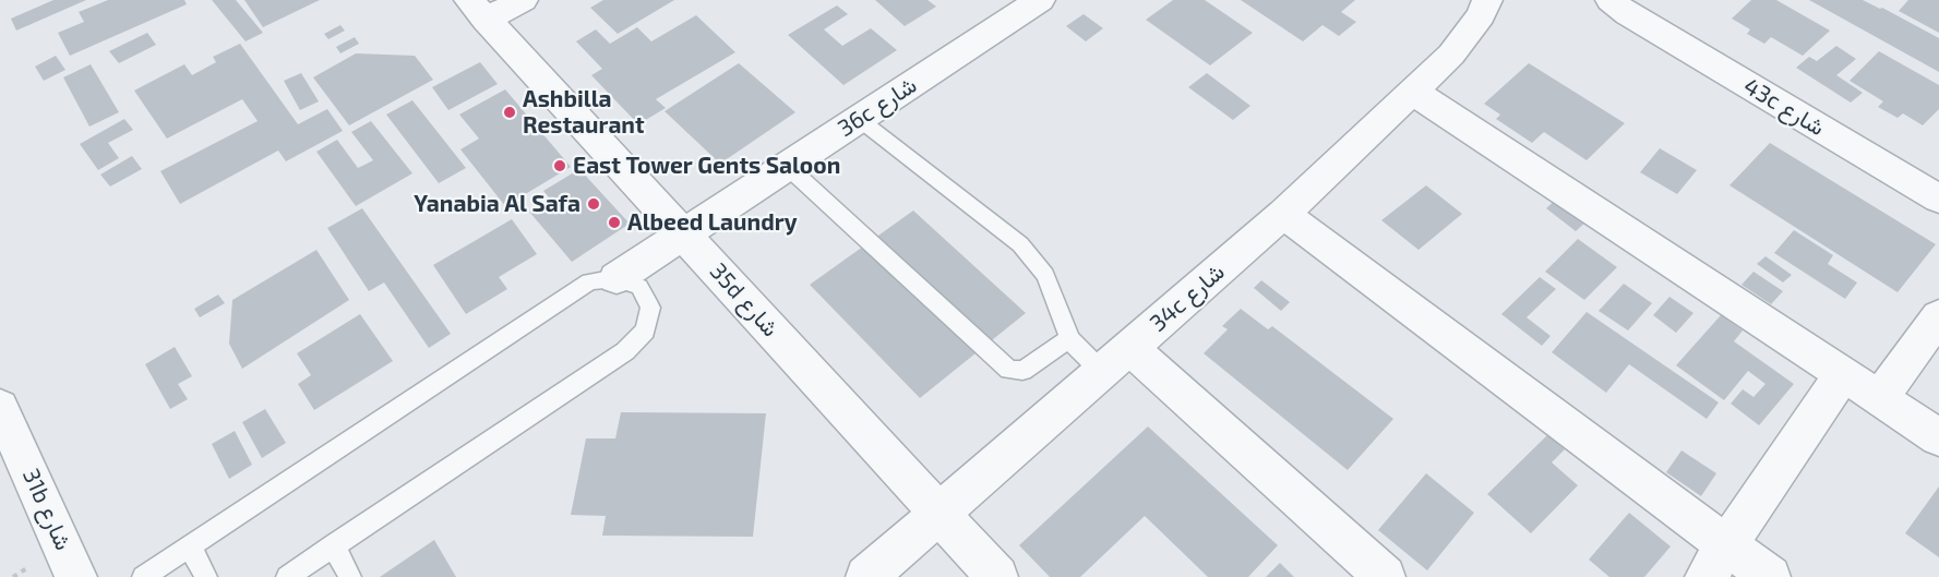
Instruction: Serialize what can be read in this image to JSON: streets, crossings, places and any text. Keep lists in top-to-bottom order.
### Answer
{
  "streets": {
    "street": [
      "36c شارع",
      "43c شارع",
      "34c شارع",
      "35d شارع",
      "31b شارع"
    ]
  },
  "crossings": [
    ["36c شارع", "35d شارع"],
    ["34c شارع", "35d شارع"]
  ],
  "places": [
    "Ashbilla Restaurant",
    "East Tower Gents Saloon",
    "Yanabia Al Safa",
    "Albeed Laundry"
  ]
}
